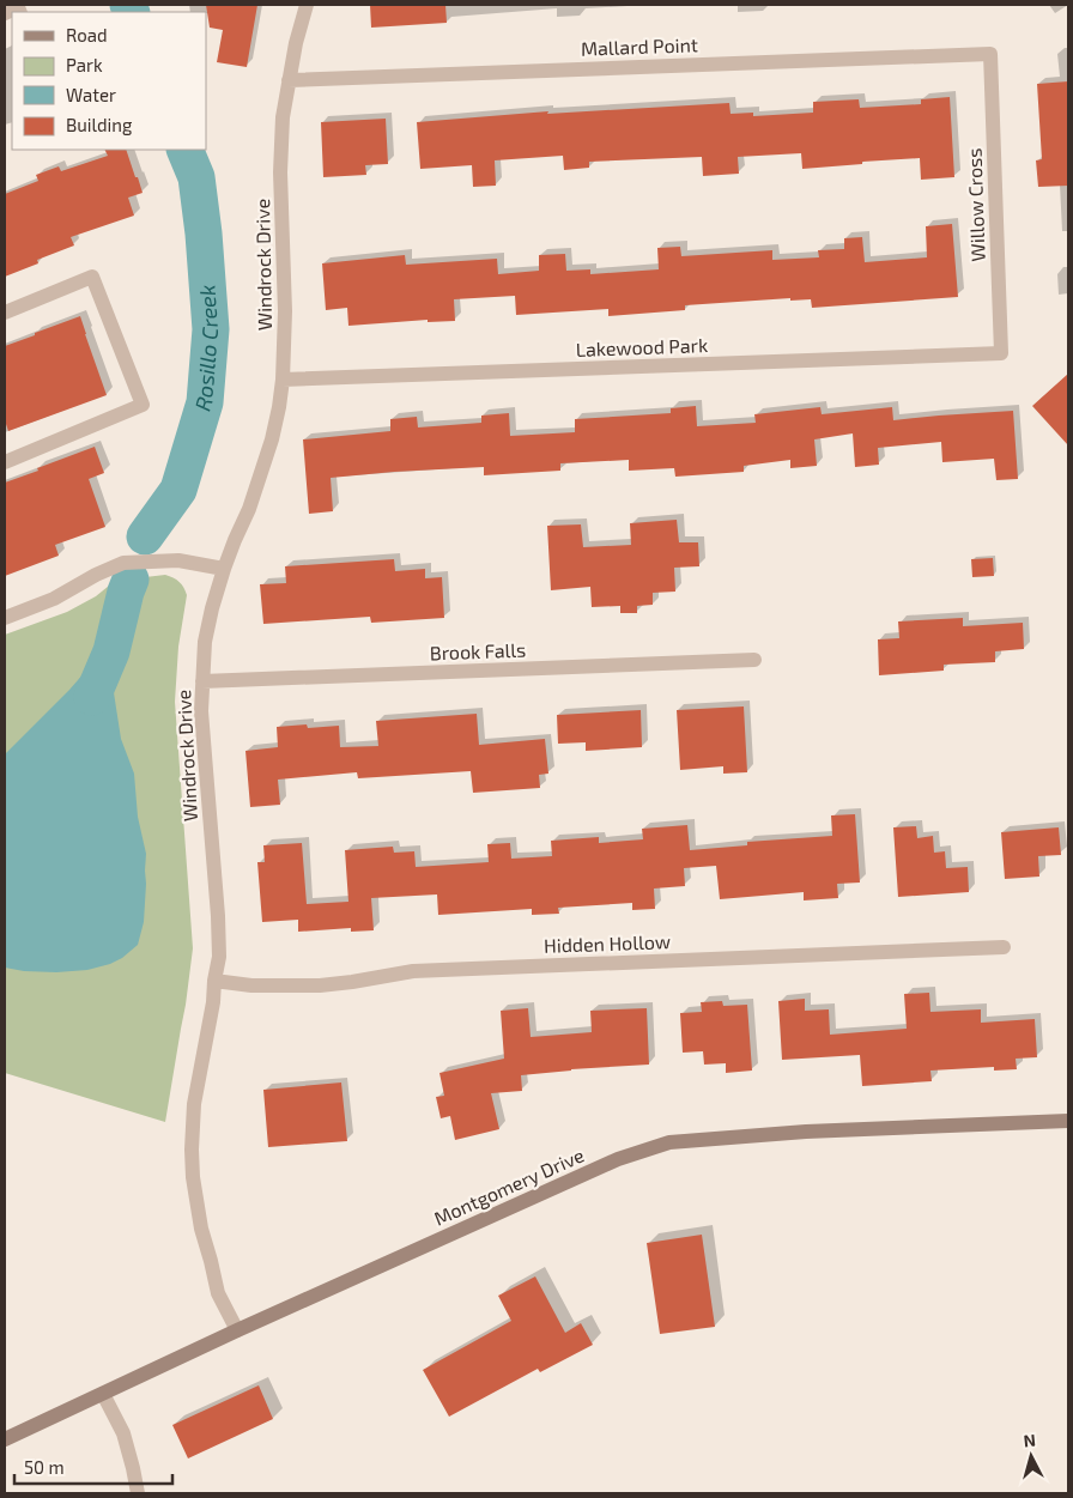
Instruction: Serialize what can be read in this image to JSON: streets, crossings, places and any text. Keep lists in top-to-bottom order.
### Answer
{
  "streets": {
    "main road": ["Montgomery Drive"],
    "street": [
      "Mallard Point",
      "Willow Cross",
      "Windrock Drive",
      "Lakewood Park",
      "Brook Falls",
      "Hidden Hollow"
    ]
  },
  "crossings": [
    ["Mallard Point", "Willow Cross"],
    ["Mallard Point", "Windrock Drive"],
    ["Willow Cross", "Lakewood Park"],
    ["Windrock Drive", "Lakewood Park"],
    ["Windrock Drive", "Brook Falls"],
    ["Windrock Drive", "Hidden Hollow"],
    ["Windrock Drive", "Montgomery Drive"]
  ],
  "water": ["Rosillo Creek"],
  "legend": [
    "Road",
    "Park",
    "Water",
    "Building"
  ],
  "scale_bar": "50 m",
  "north": "top"
}
